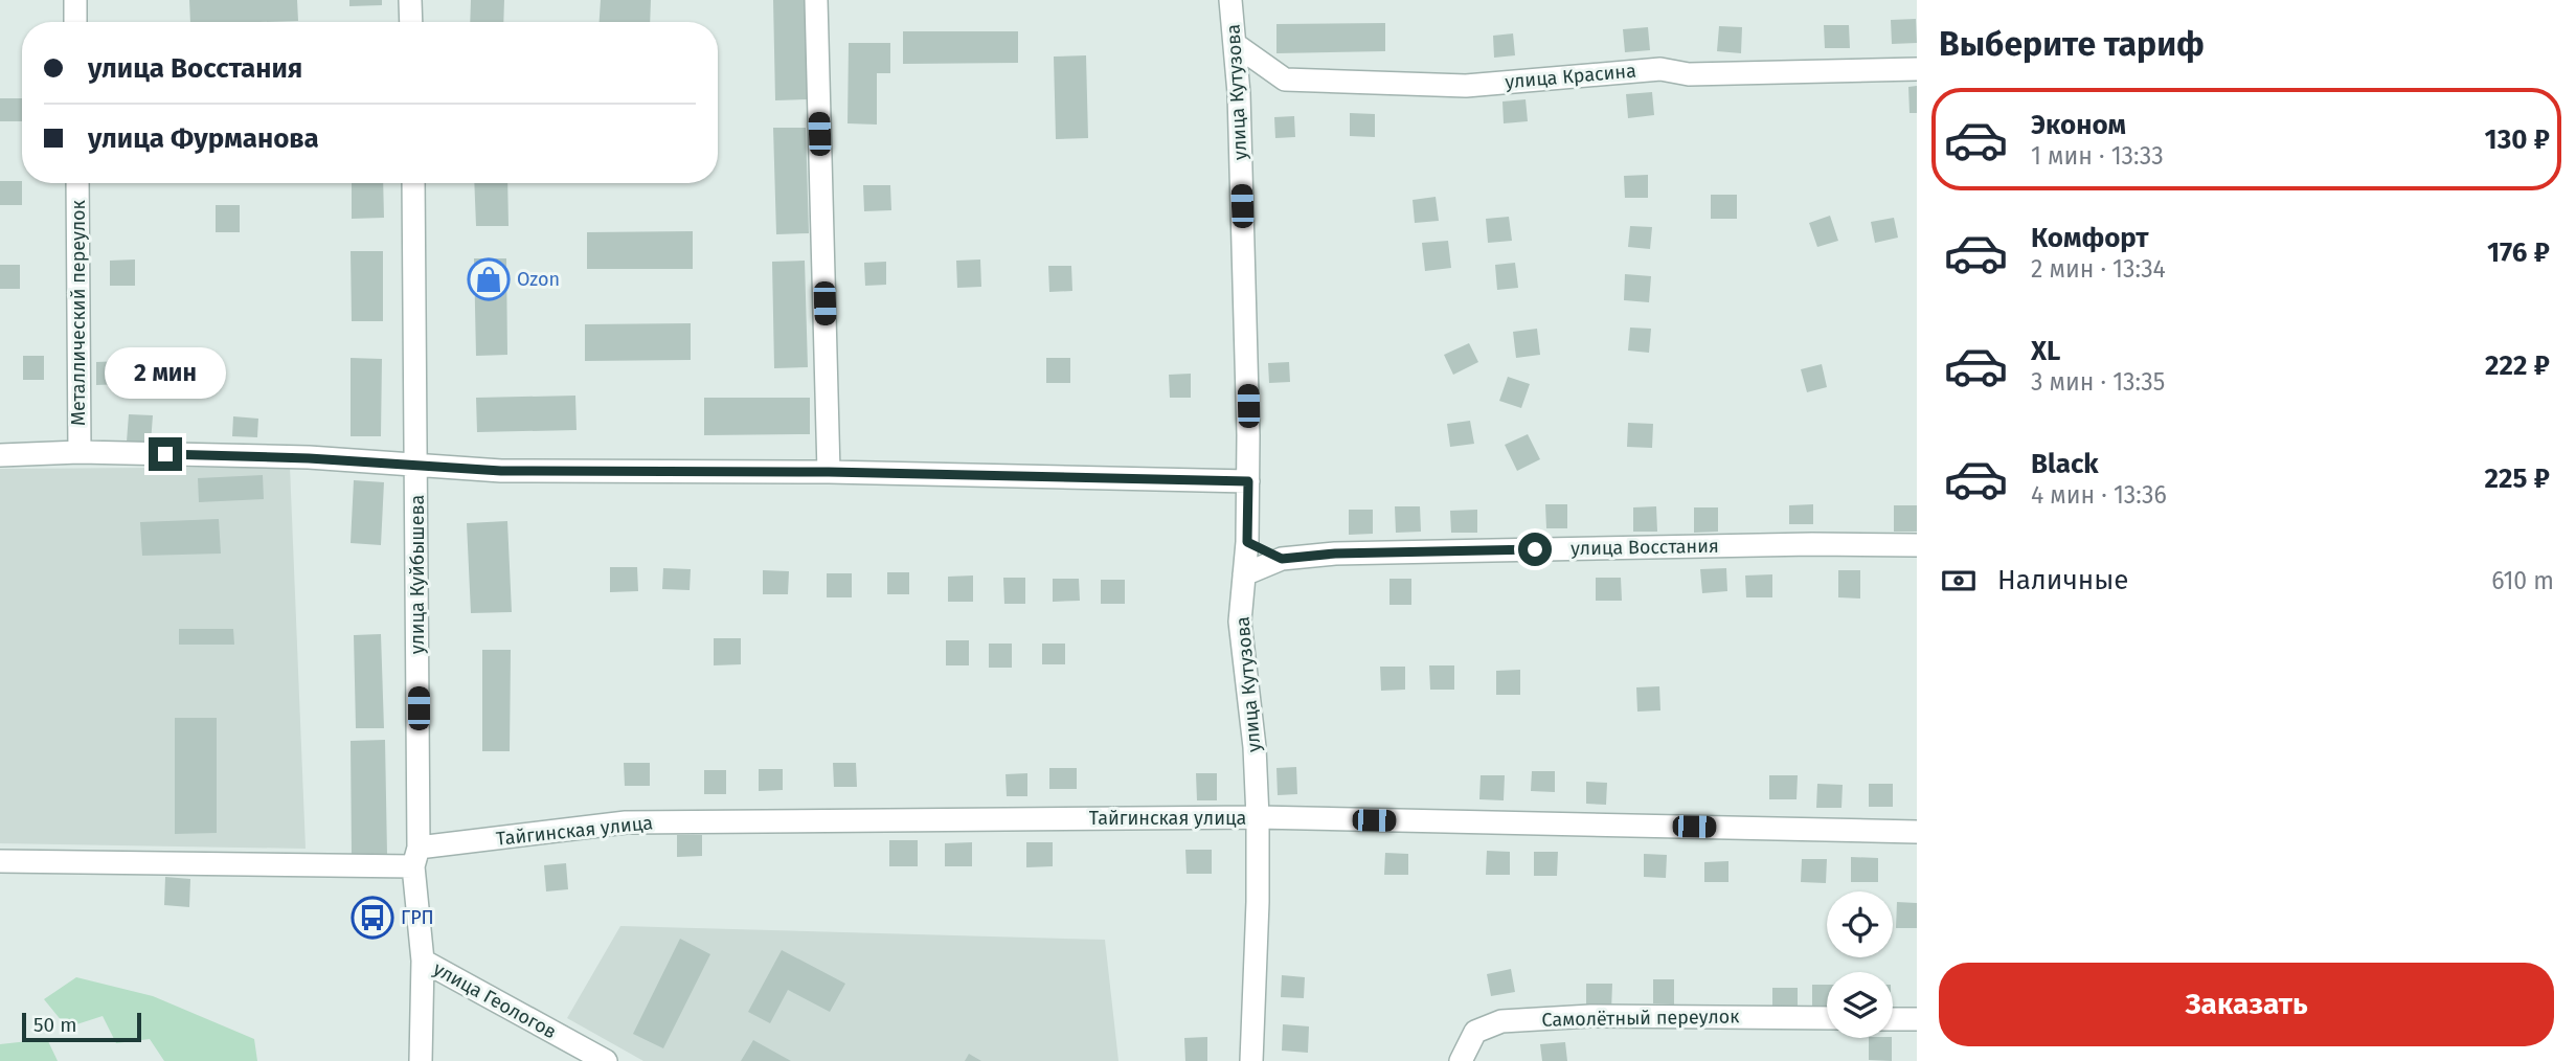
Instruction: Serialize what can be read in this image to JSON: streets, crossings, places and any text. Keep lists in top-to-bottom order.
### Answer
{
  "streets": {
    "street": [
      "улица Красина",
      "улица Кутузова",
      "Металлический переулок",
      "улица Восстания",
      "улица Куйбышева",
      "Тайгинская улица",
      "улица Геологов",
      "Самолётный переулок"
    ]
  },
  "crossings": [
    ["улица Красина", "улица Кутузова"],
    ["улица Кутузова", "улица Восстания"],
    ["улица Кутузова", "Тайгинская улица"],
    ["улица Куйбышева", "Тайгинская улица"],
    ["улица Куйбышева", "улица Геологов"]
  ],
  "places": {
    "shop": ["Ozon"],
    "bus stop": ["ГРП"]
  },
  "scale_bar": "50 m",
  "page": {
    "heading": "Выберите тариф",
    "banner": ["улица Восстания", "улица Фурманова"],
    "list": [
      {
        "name": "Эконом",
        "note": "1 мин · 13:33",
        "value": "130 ₽"
      },
      {
        "name": "Комфорт",
        "note": "2 мин · 13:34",
        "value": "176 ₽"
      },
      {
        "name": "XL",
        "note": "3 мин · 13:35",
        "value": "222 ₽"
      },
      {
        "name": "Black",
        "note": "4 мин · 13:36",
        "value": "225 ₽"
      }
    ],
    "bubble": "2 мин",
    "pay": ["Наличные", "610 m"],
    "buttons": "Заказать",
    "scale": "50 m"
  }
}
